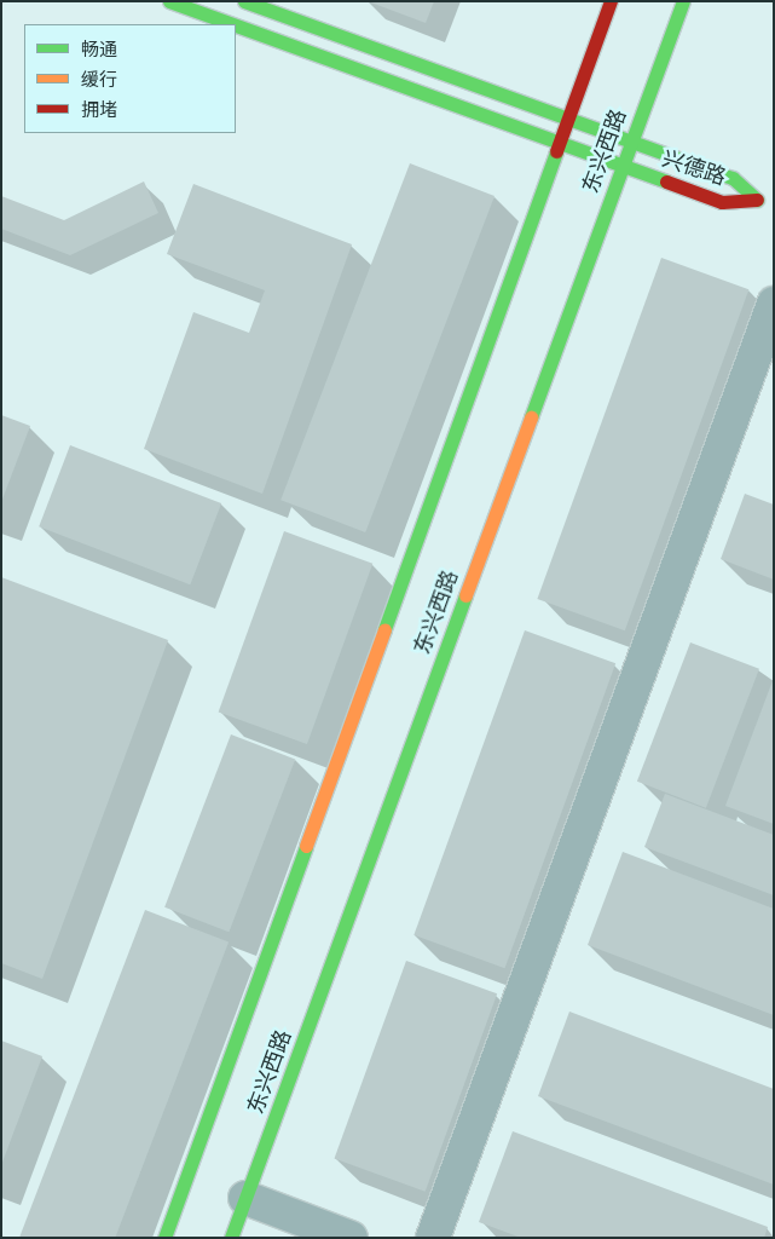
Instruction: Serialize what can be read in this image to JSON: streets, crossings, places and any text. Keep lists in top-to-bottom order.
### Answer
{
  "streets": {
    "main road": ["东兴西路", "兴德路"]
  },
  "crossings": [
    ["东兴西路", "兴德路"]
  ],
  "legend": ["畅通", "缓行", "拥堵"]
}
